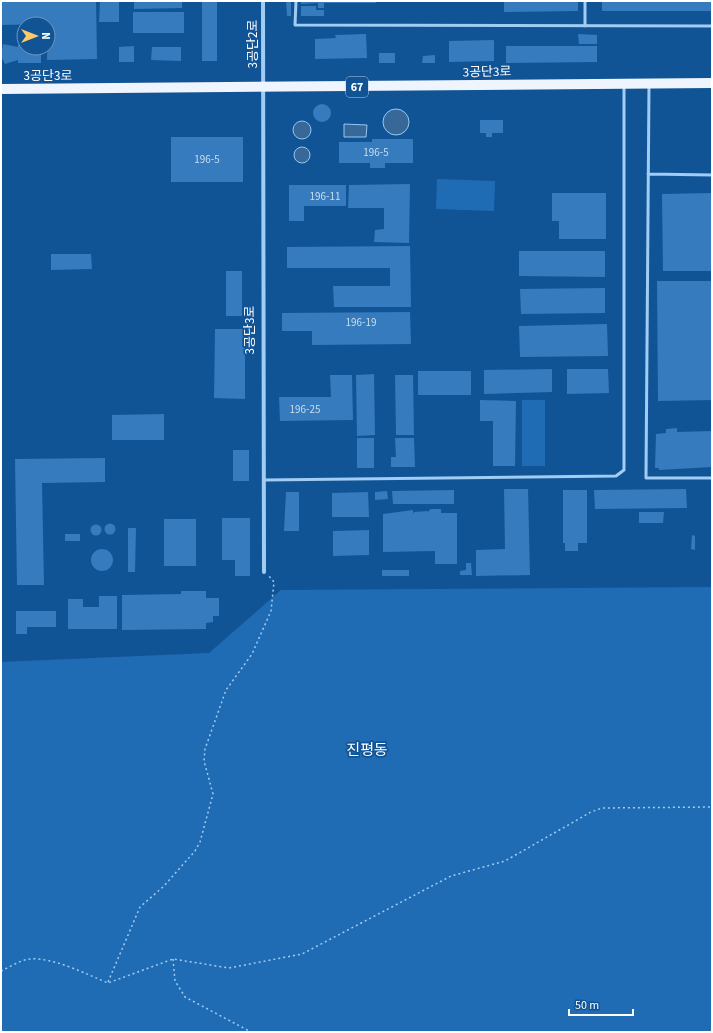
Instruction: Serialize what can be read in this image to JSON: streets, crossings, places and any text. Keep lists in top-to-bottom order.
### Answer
{
  "streets": {
    "main road": ["3공단3로", "67"],
    "street": ["3공단2로"]
  },
  "crossings": [
    ["3공단2로", "3공단3로"]
  ],
  "districts": ["진평동"],
  "house_numbers": [
    "196-5",
    "196-5",
    "196-11",
    "196-19",
    "196-25"
  ],
  "scale_bar": "50 m",
  "north": "right"
}
